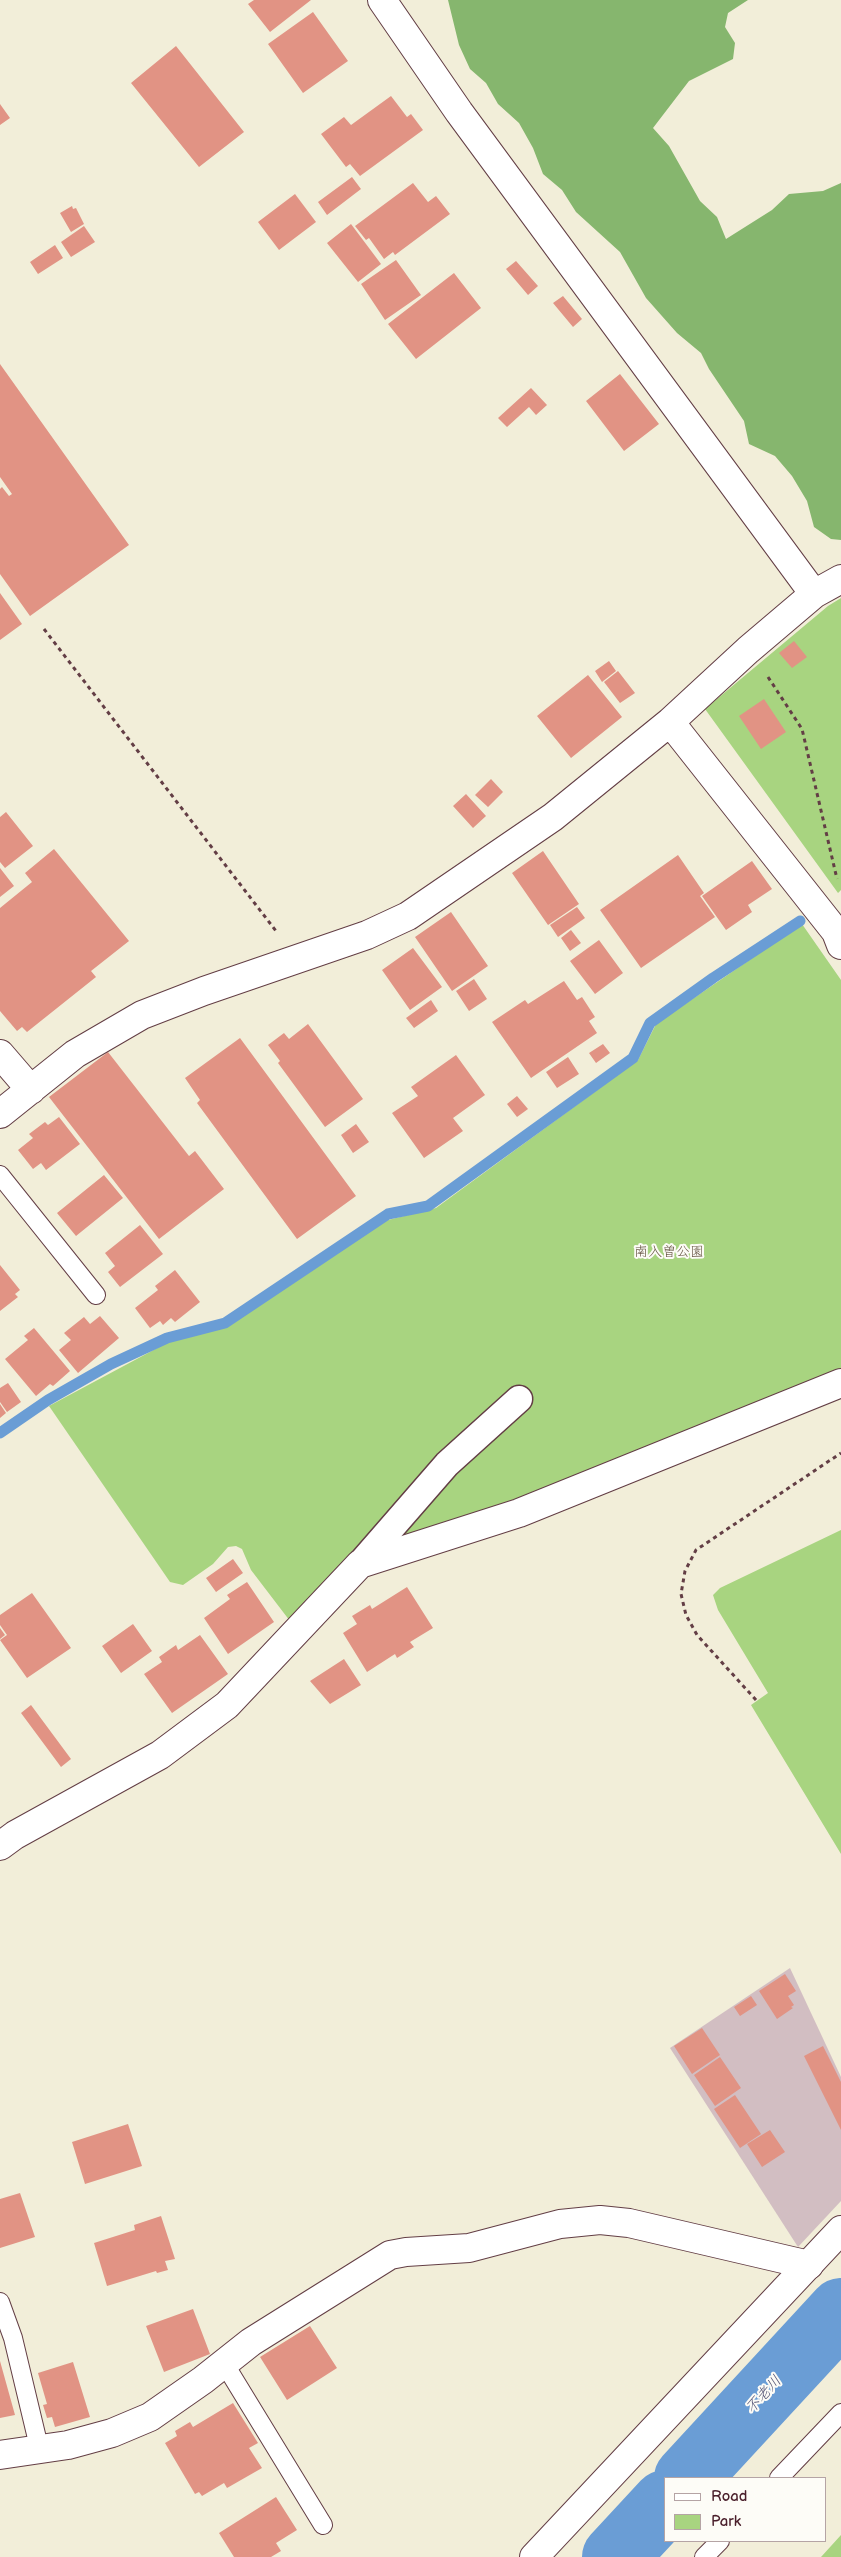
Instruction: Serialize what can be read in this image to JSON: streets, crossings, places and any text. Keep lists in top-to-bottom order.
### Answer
{
  "water": ["不老川"],
  "parks": ["南入曽公園"],
  "legend": ["Road", "Park"]
}
